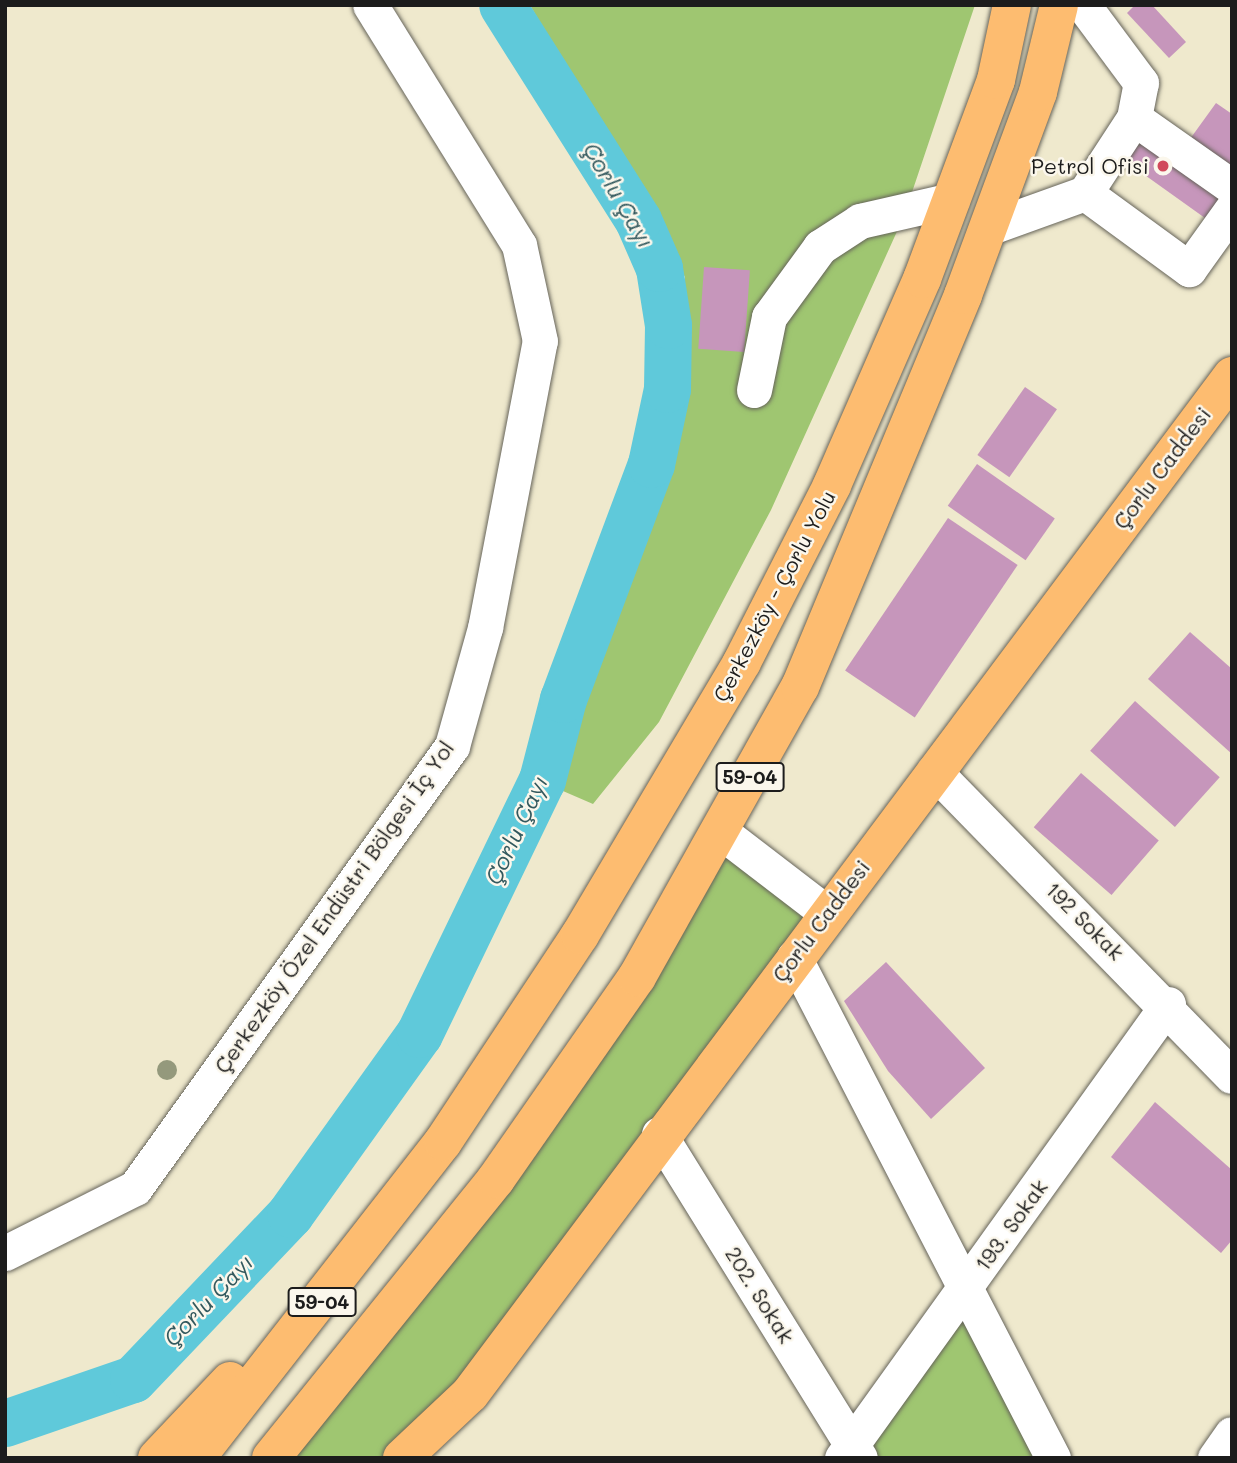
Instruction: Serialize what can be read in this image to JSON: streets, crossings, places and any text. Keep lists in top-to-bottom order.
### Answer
{
  "streets": {
    "main road": ["Çorlu Caddesi", "Çerkezköy - Çorlu Yolu", "59-04"],
    "street": [
      "Çerkezköy Özel Endüstri Bölgesi İç Yol",
      "192 Sokak",
      "193. Sokak",
      "202. Sokak"
    ]
  },
  "crossings": [
    ["Çorlu Caddesi", "192 Sokak"],
    ["Çorlu Caddesi", "202. Sokak"],
    ["Çerkezköy - Çorlu Yolu", "59-04"],
    ["192 Sokak", "193. Sokak"],
    ["193. Sokak", "202. Sokak"]
  ],
  "water": ["Çorlu Çayı"],
  "places": ["Petrol Ofisi"]
}
